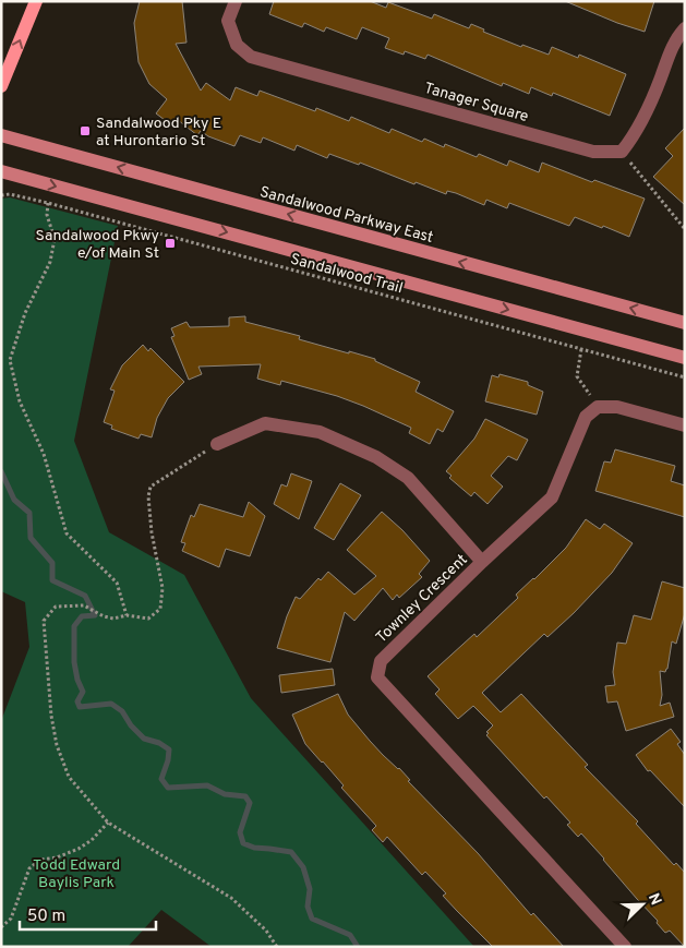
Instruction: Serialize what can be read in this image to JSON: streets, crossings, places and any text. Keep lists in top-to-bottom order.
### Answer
{
  "streets": {
    "main road": ["Sandalwood Parkway East"],
    "street": ["Tanager Square", "Townley Crescent"],
    "path": ["Sandalwood Trail"]
  },
  "parks": ["Todd Edward Baylis Park"],
  "places": {
    "transit": ["Sandalwood Pky E at Hurontario St", "Sandalwood Pkwy e/of Main St"]
  },
  "scale_bar": "50 m",
  "north": "top right"
}
